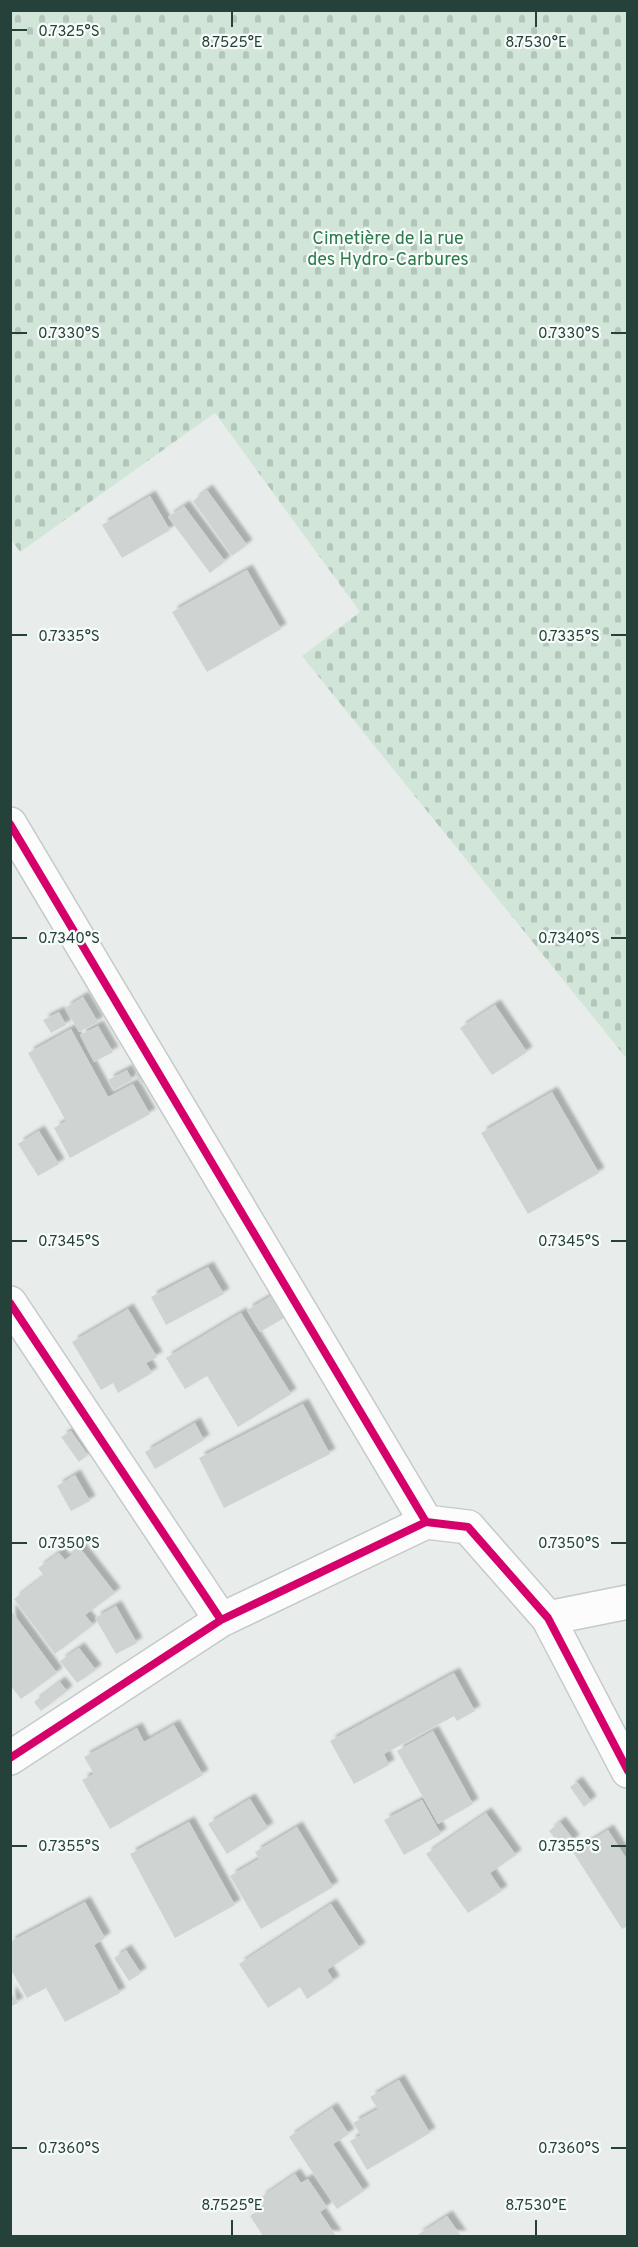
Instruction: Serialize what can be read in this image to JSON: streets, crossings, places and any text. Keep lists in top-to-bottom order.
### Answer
{
  "parks": ["Cimetière de la rue des Hydro-Carbures"],
  "coordinates": [
    "0.7325°S",
    "8.7525°E",
    "8.7530°E",
    "0.7330°S",
    "0.7335°S",
    "0.7340°S",
    "0.7345°S",
    "0.7350°S",
    "0.7355°S",
    "0.7360°S"
  ]
}
